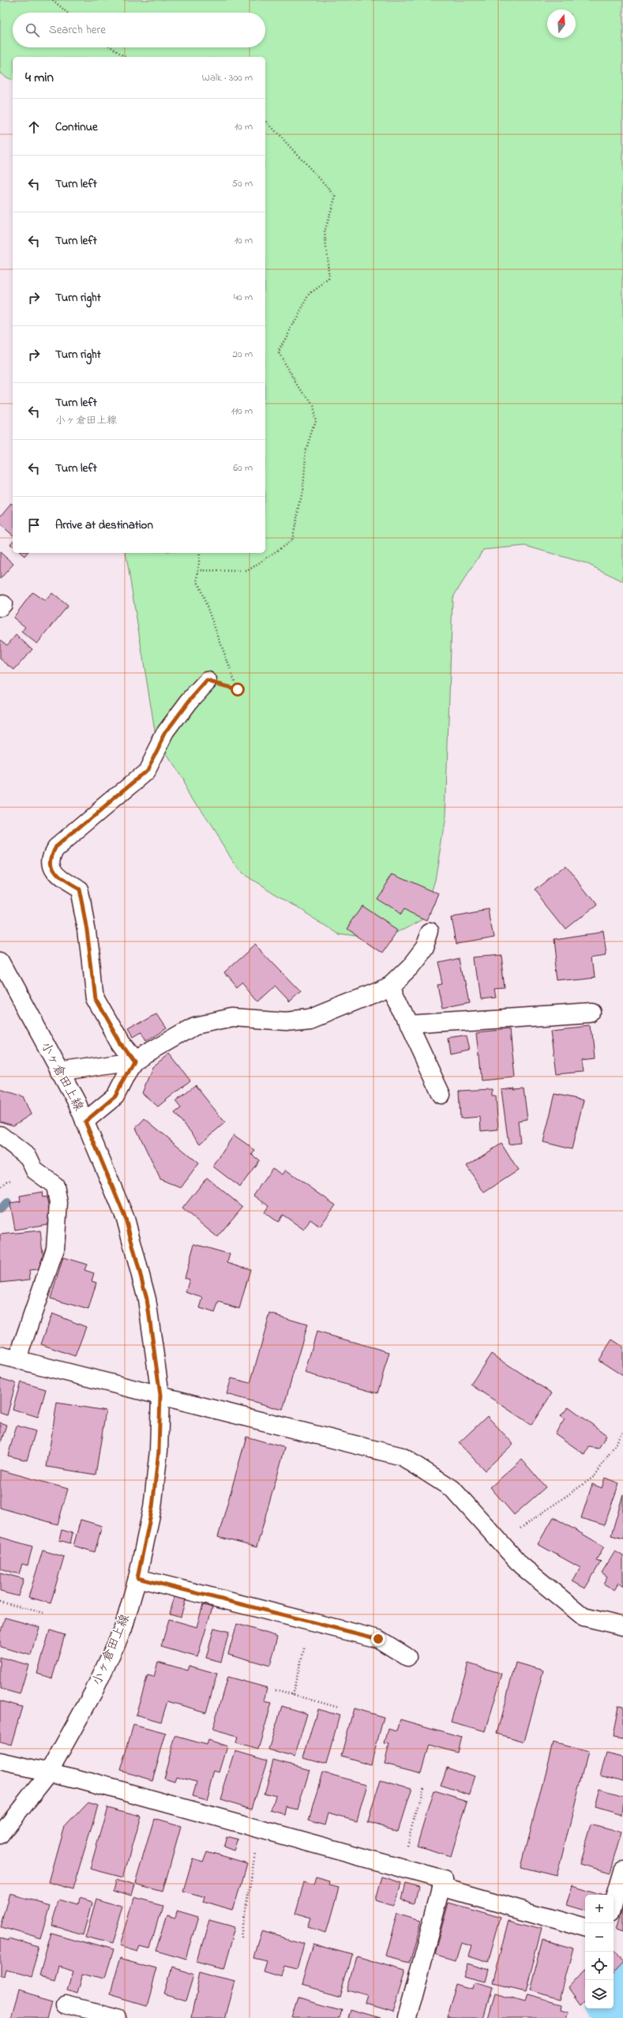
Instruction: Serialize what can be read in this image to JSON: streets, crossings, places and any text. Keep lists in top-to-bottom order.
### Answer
{
  "streets": {
    "street": ["小ヶ倉田上線"]
  },
  "north": "top",
  "page": {
    "search": "Search here",
    "heading": ["4 min", "Walk · 300 m"],
    "list": [
      ["Continue", "10 m"],
      ["Turn left", "50 m"],
      ["Turn left", "10 m"],
      ["Turn right", "40 m"],
      ["Turn right", "20 m"],
      ["Turn left", "小ヶ倉田上線", "110 m"],
      ["Turn left", "60 m"],
      "Arrive at destination"
    ],
    "map_buttons": ["+", "−"]
  }
}
